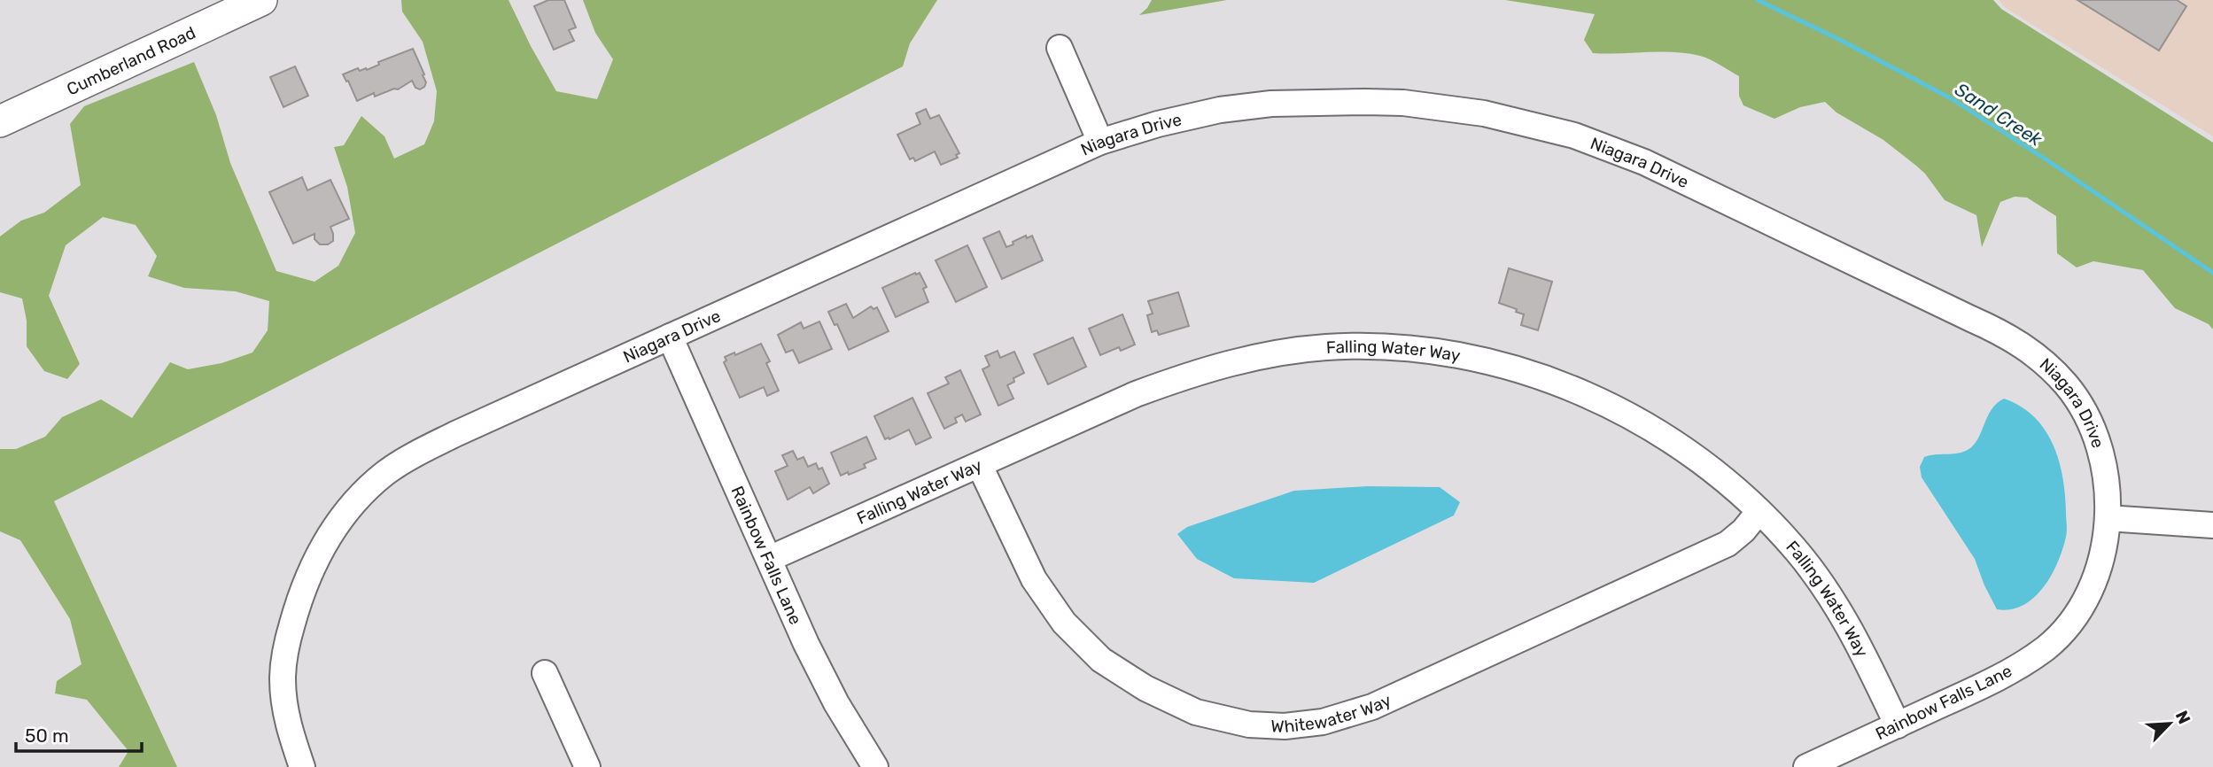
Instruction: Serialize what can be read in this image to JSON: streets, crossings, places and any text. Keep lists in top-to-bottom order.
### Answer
{
  "streets": {
    "main road": ["Cumberland Road"],
    "street": [
      "Niagara Drive",
      "Falling Water Way",
      "Rainbow Falls Lane",
      "Whitewater Way"
    ]
  },
  "crossings": [
    ["Niagara Drive", "Rainbow Falls Lane"],
    ["Falling Water Way", "Rainbow Falls Lane"],
    ["Falling Water Way", "Whitewater Way"]
  ],
  "water": ["Sand Creek"],
  "scale_bar": "50 m",
  "north": "top right"
}
